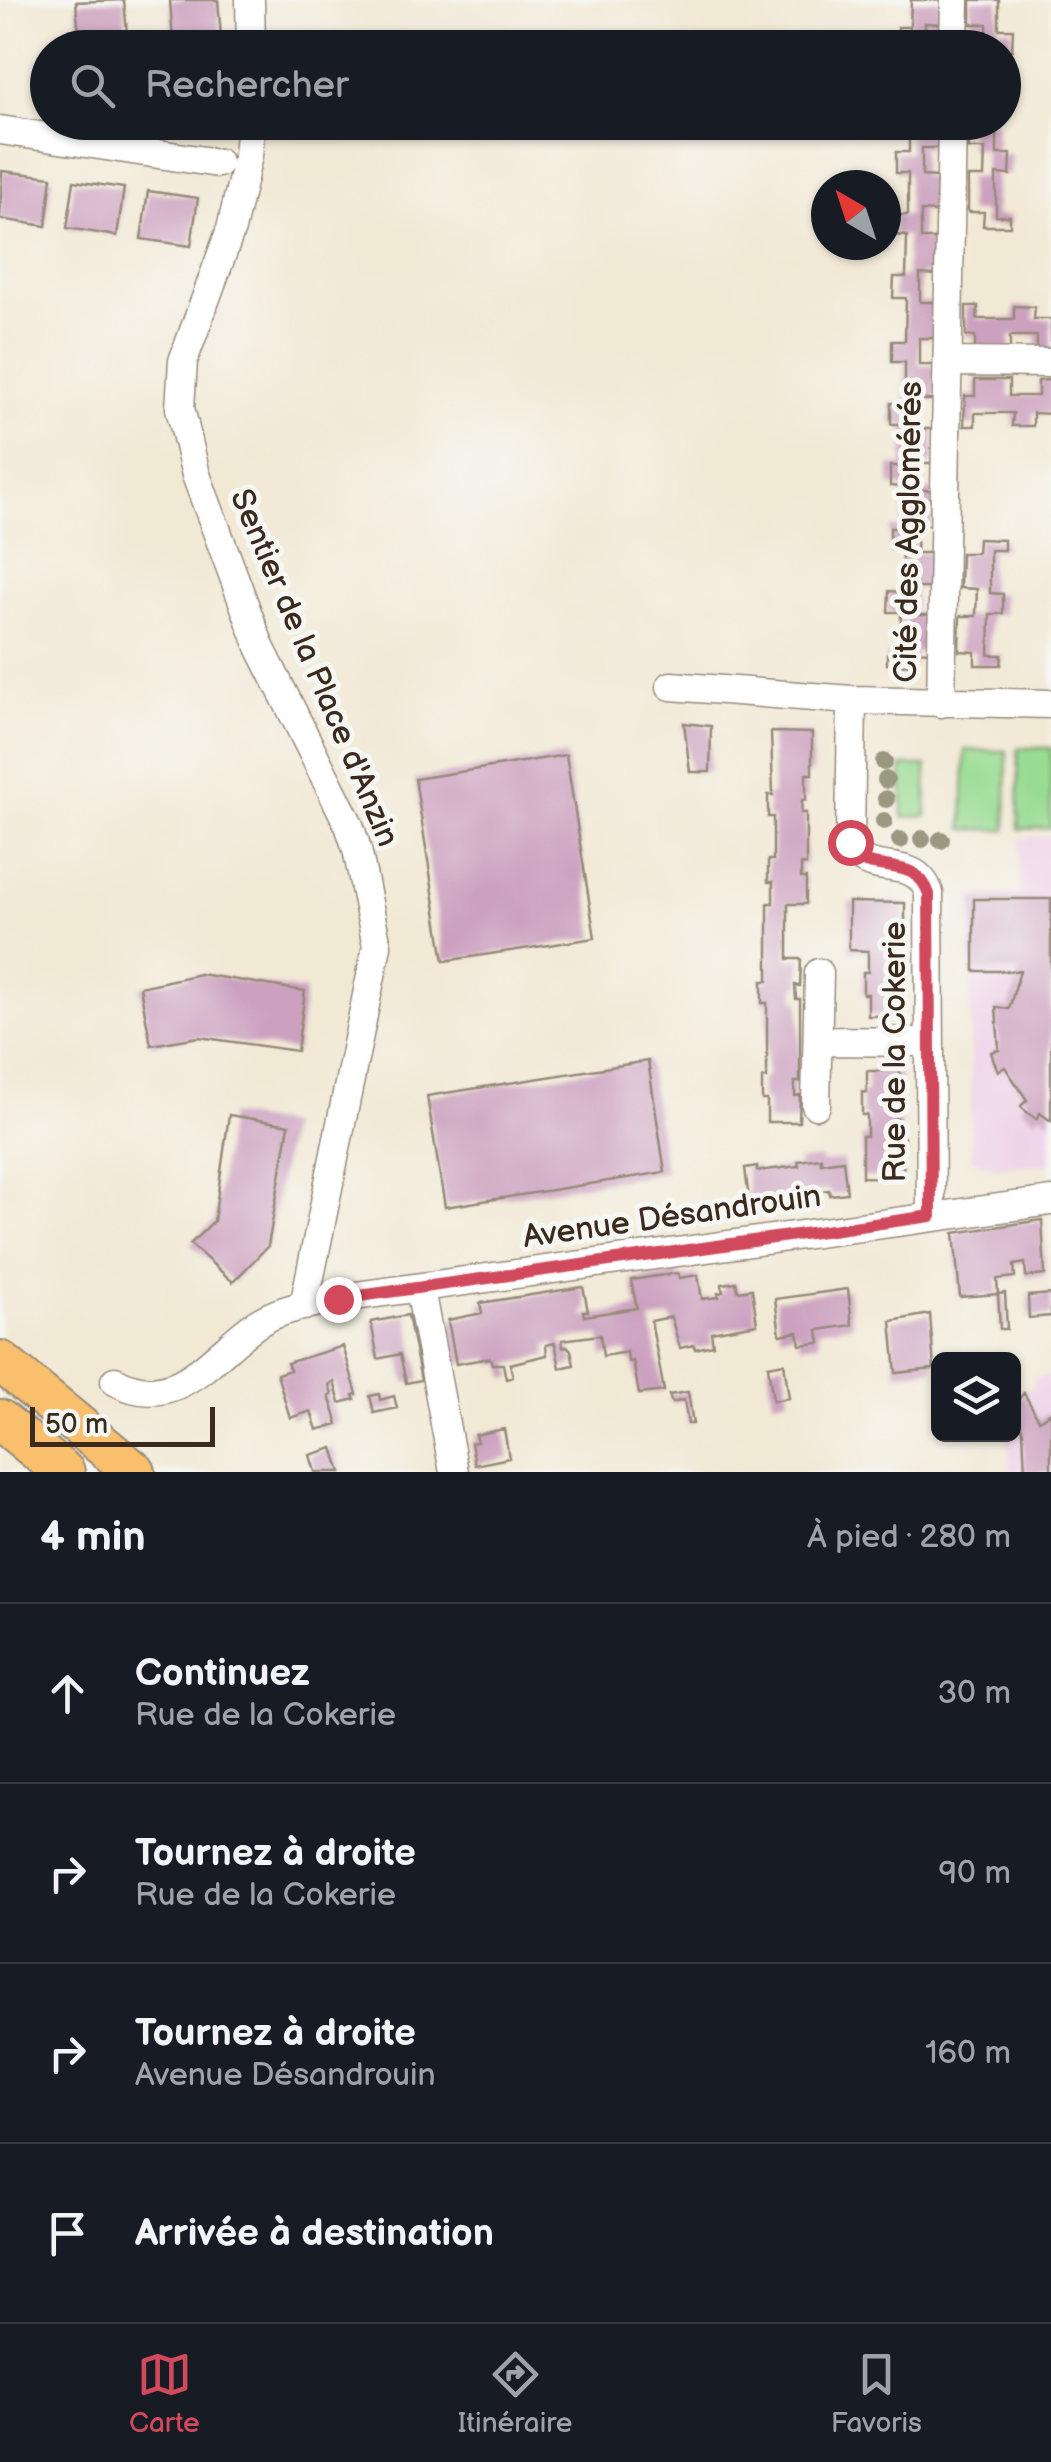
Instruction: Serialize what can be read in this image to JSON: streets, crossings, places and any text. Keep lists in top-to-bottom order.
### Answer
{
  "streets": {
    "street": [
      "Cité des Agglomérés",
      "Sentier de la Place d'Anzin",
      "Rue de la Cokerie",
      "Avenue Désandrouin"
    ]
  },
  "crossings": [
    ["Sentier de la Place d'Anzin", "Avenue Désandrouin"],
    ["Rue de la Cokerie", "Avenue Désandrouin"]
  ],
  "scale_bar": "50 m",
  "north": "top left",
  "page": {
    "search": "Rechercher",
    "scale": "50 m",
    "heading": ["4 min", "À pied · 280 m"],
    "list": [
      ["Continuez", "Rue de la Cokerie", "30 m"],
      ["Tournez à droite", "Rue de la Cokerie", "90 m"],
      ["Tournez à droite", "Avenue Désandrouin", "160 m"],
      "Arrivée à destination"
    ],
    "nav": ["Carte", "Itinéraire", "Favoris"]
  }
}
